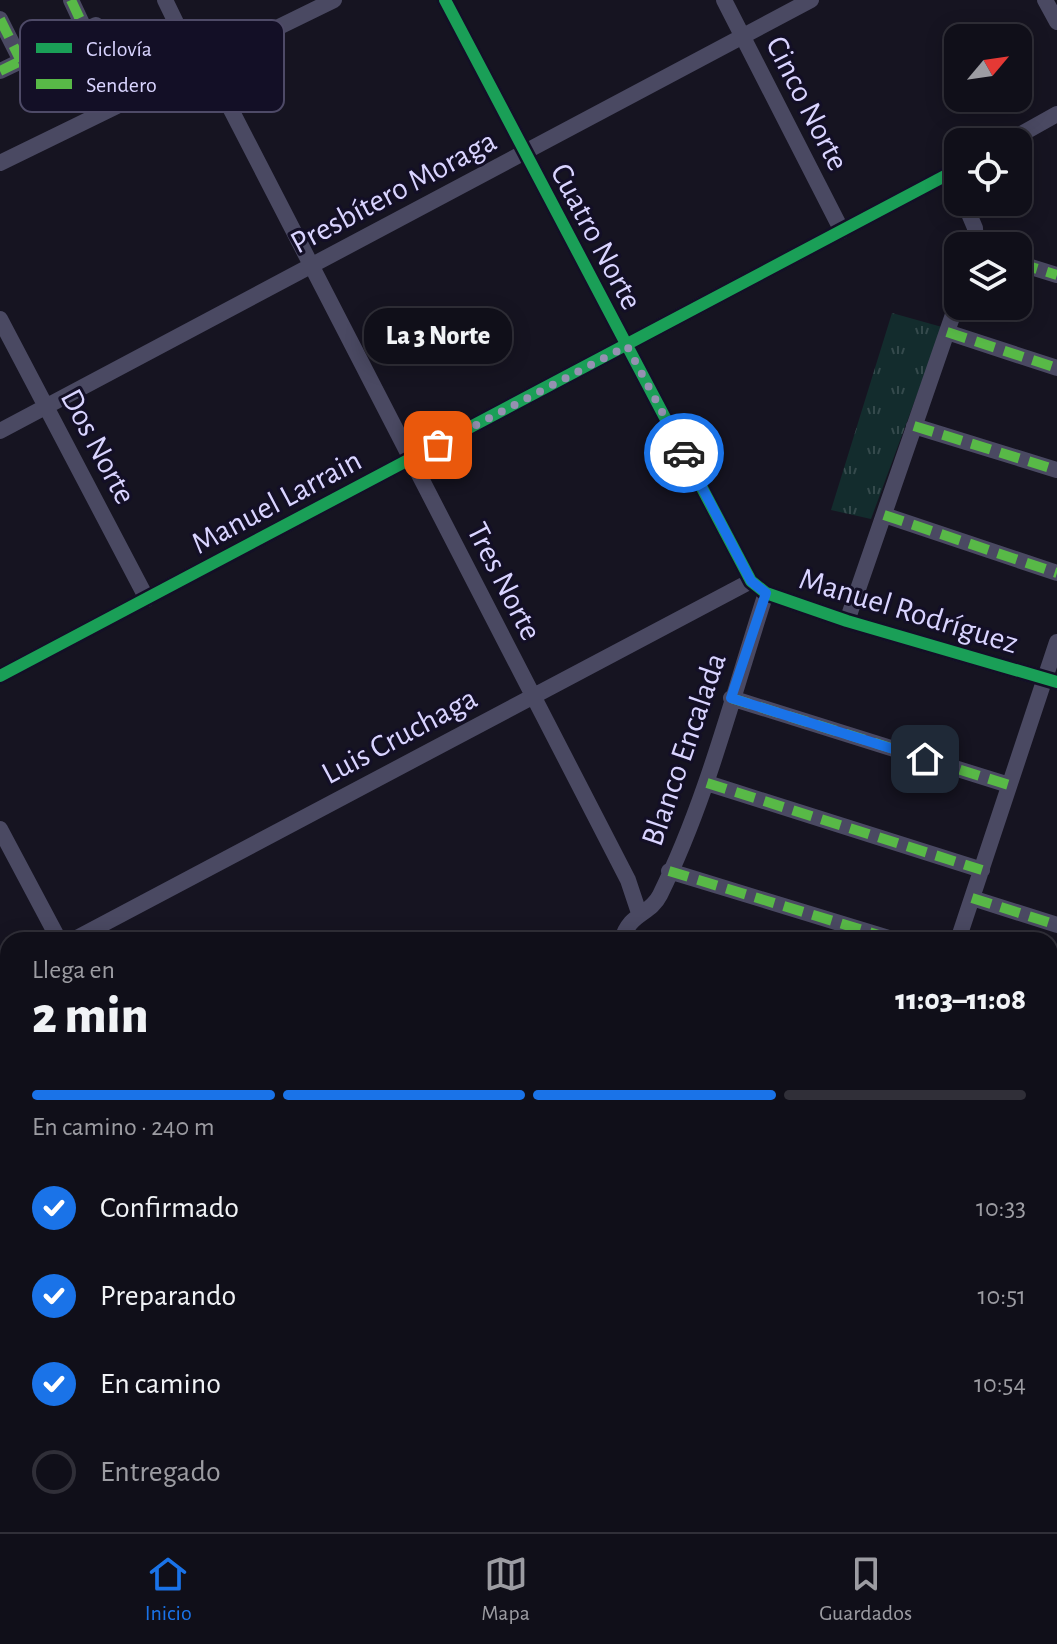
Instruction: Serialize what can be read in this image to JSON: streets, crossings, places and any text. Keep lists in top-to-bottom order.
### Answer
{
  "streets": {
    "street": [
      "Cinco Norte",
      "Presbítero Moraga",
      "Cuatro Norte",
      "Dos Norte",
      "Manuel Larrain",
      "Tres Norte",
      "Manuel Rodríguez",
      "Luis Cruchaga",
      "Blanco Encalada"
    ]
  },
  "crossings": [
    ["Cinco Norte", "Presbítero Moraga"],
    ["Cinco Norte", "Manuel Larrain"],
    ["Presbítero Moraga", "Cuatro Norte"],
    ["Presbítero Moraga", "Dos Norte"],
    ["Presbítero Moraga", "Tres Norte"],
    ["Cuatro Norte", "Manuel Larrain"],
    ["Cuatro Norte", "Manuel Rodríguez"],
    ["Cuatro Norte", "Luis Cruchaga"],
    ["Dos Norte", "Manuel Larrain"],
    ["Manuel Larrain", "Tres Norte"],
    ["Tres Norte", "Luis Cruchaga"],
    ["Tres Norte", "Blanco Encalada"],
    ["Manuel Rodríguez", "Luis Cruchaga"],
    ["Manuel Rodríguez", "Blanco Encalada"]
  ],
  "places": ["La 3 Norte"],
  "legend": ["Ciclovía", "Sendero"],
  "north": "top right",
  "page": {
    "bubble": "La 3 Norte",
    "heading": ["2 min", "Llega en", "11:03–11:08"],
    "bar": "En camino · 240 m",
    "list": [
      ["Confirmado", "10:33"],
      ["Preparando", "10:51"],
      ["En camino", "10:54"],
      "Entregado"
    ],
    "tabs": ["Inicio", "Mapa", "Guardados"]
  }
}
